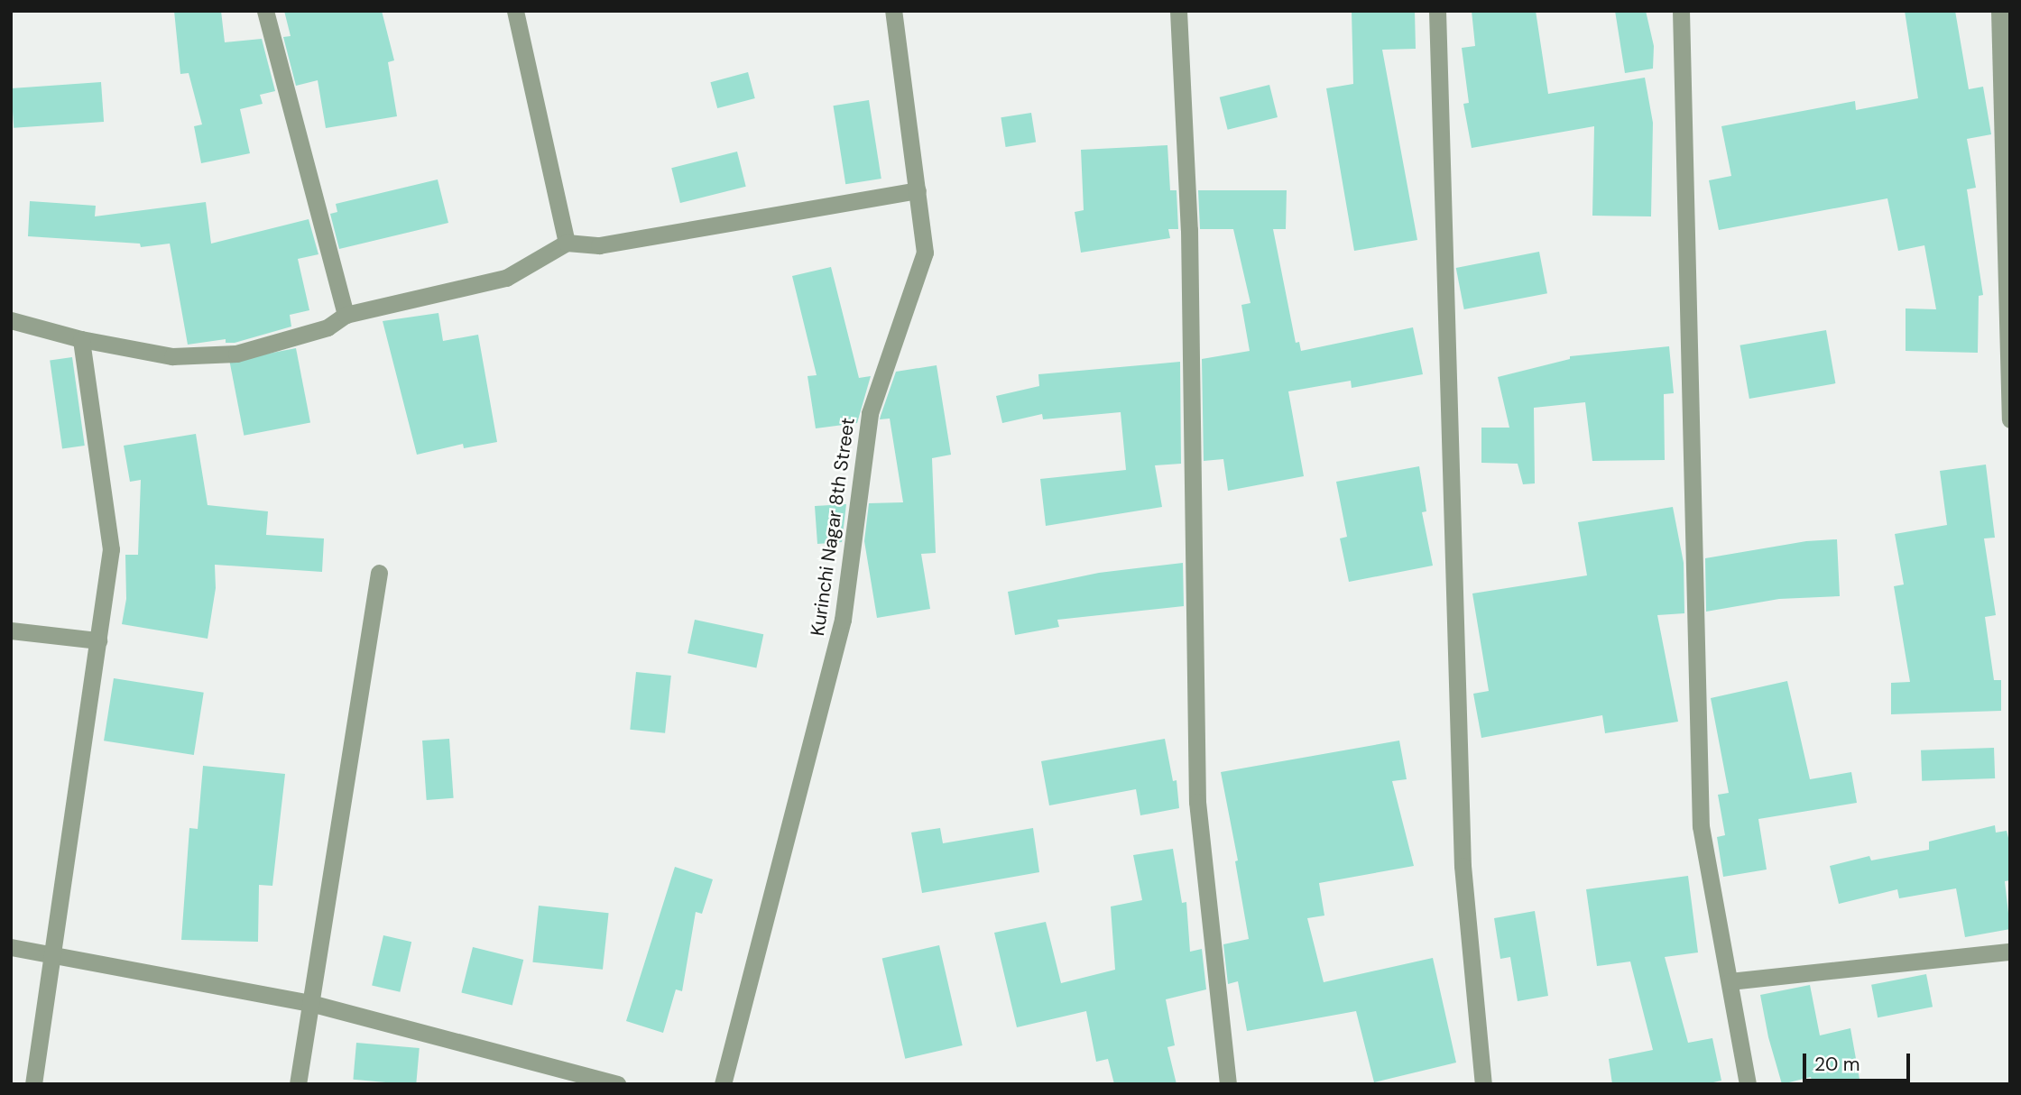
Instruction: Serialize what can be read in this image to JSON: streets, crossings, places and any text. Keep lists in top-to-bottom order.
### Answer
{
  "streets": {
    "street": ["Kurinchi Nagar 8th Street"]
  },
  "scale_bar": "20 m"
}
